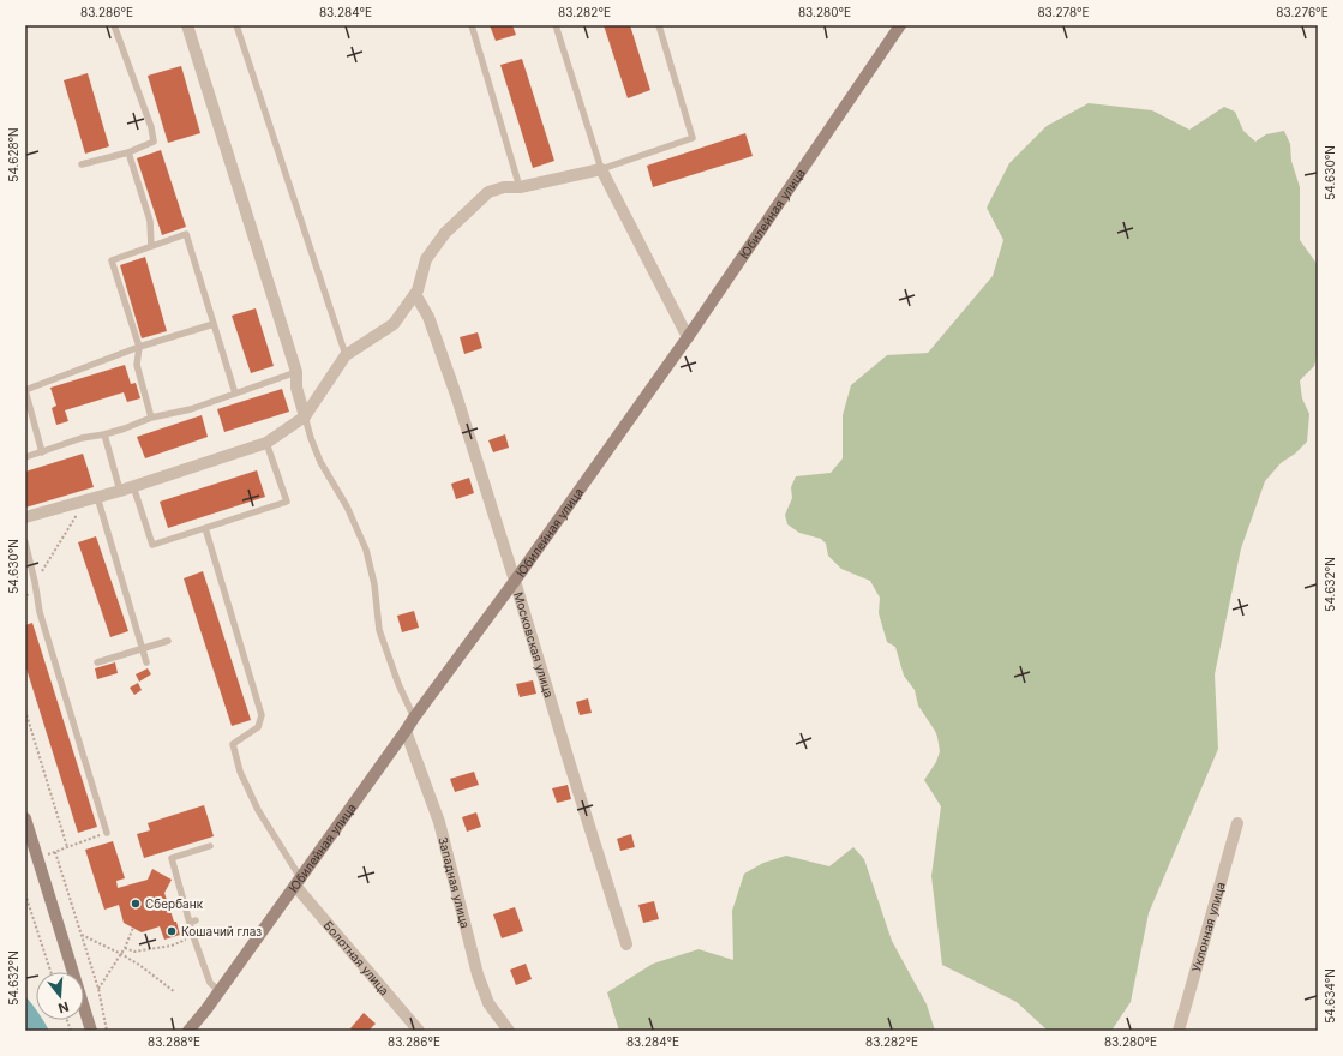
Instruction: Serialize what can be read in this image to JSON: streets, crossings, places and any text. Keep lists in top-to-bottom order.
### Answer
{
  "streets": {
    "main road": ["Юбилейная улица"],
    "street": [
      "Московская улица",
      "Западная улица",
      "Уклонная улица",
      "Болотная улица"
    ]
  },
  "crossings": [
    ["Юбилейная улица", "Московская улица"],
    ["Юбилейная улица", "Западная улица"],
    ["Юбилейная улица", "Болотная улица"]
  ],
  "places": ["Сбербанк", "Кошачий глаз"],
  "north": "bottom",
  "coordinates": [
    "83.286°E",
    "83.284°E",
    "83.282°E",
    "83.280°E",
    "83.278°E",
    "83.276°E",
    "54.628°N",
    "54.630°N",
    "54.632°N",
    "54.634°N",
    "83.288°E"
  ]
}
